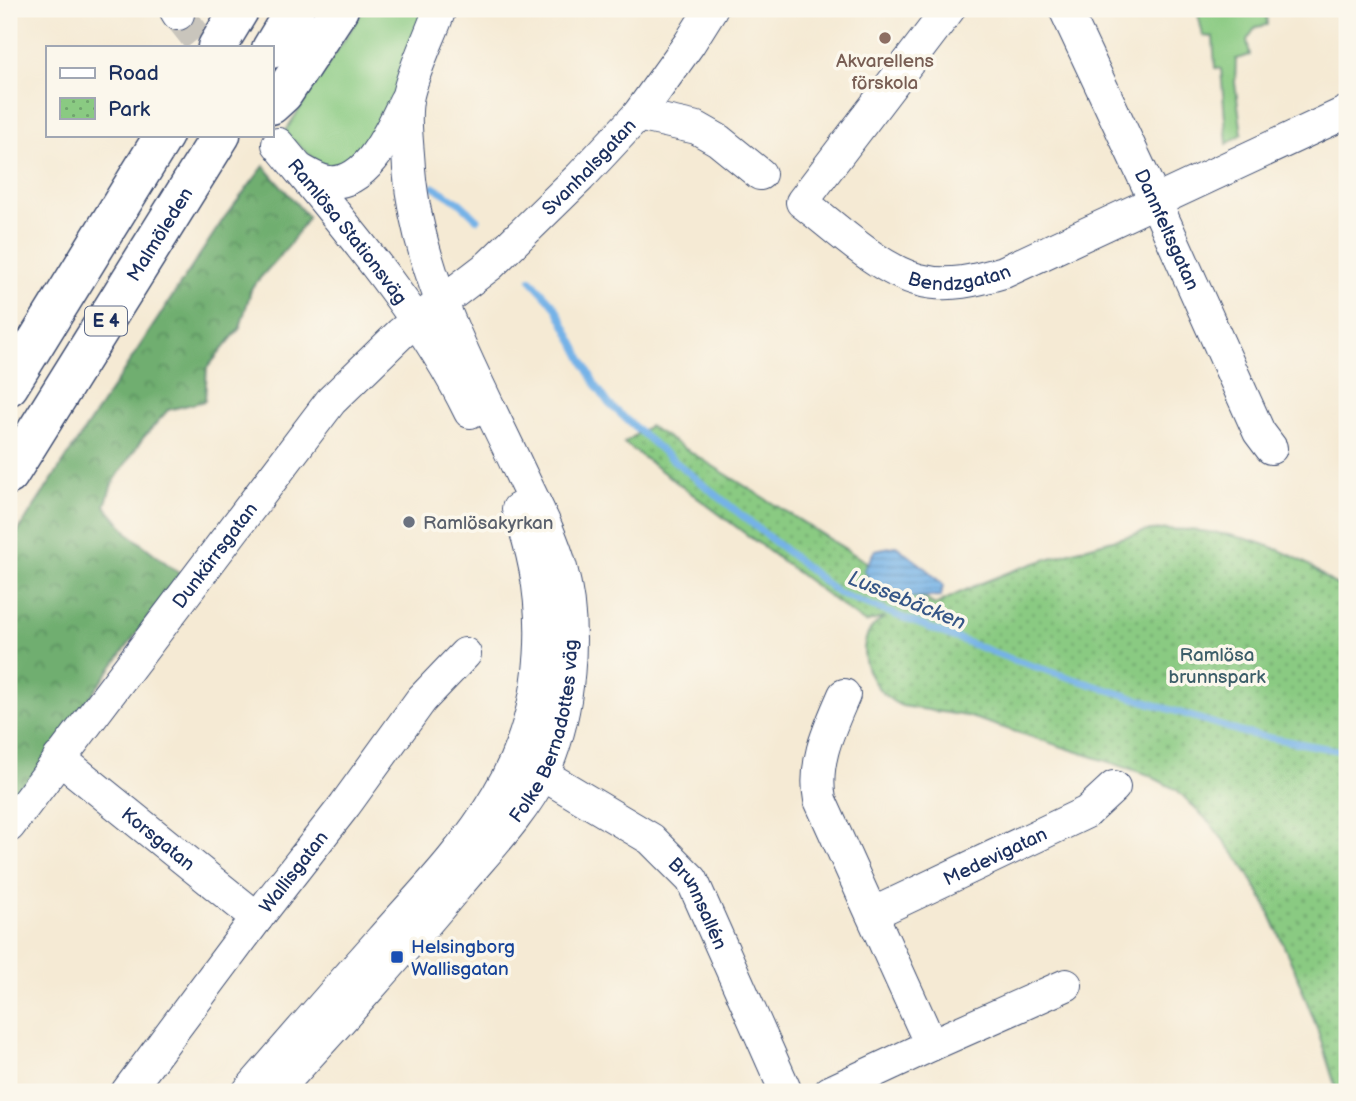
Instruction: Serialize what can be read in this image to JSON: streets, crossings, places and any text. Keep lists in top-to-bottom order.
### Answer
{
  "streets": {
    "highway": ["Malmöleden", "E 4"],
    "street": [
      "Svanhalsgatan",
      "Dannfeltsgatan",
      "Ramlösa Stationsväg",
      "Bendzgatan",
      "Dunkärrsgatan",
      "Folke Bernadottes väg",
      "Korsgatan",
      "Medevigatan",
      "Wallisgatan",
      "Brunnsallén"
    ]
  },
  "crossings": [
    ["Svanhalsgatan", "Ramlösa Stationsväg"],
    ["Svanhalsgatan", "Dunkärrsgatan"],
    ["Svanhalsgatan", "Folke Bernadottes väg"],
    ["Dannfeltsgatan", "Bendzgatan"],
    ["Ramlösa Stationsväg", "Dunkärrsgatan"],
    ["Ramlösa Stationsväg", "Folke Bernadottes väg"],
    ["Dunkärrsgatan", "Folke Bernadottes väg"],
    ["Dunkärrsgatan", "Korsgatan"],
    ["Folke Bernadottes väg", "Brunnsallén"],
    ["Korsgatan", "Wallisgatan"]
  ],
  "water": ["Lussebäcken"],
  "parks": ["Ramlösa brunnspark"],
  "places": {
    "other": ["Akvarellens förskola", "Ramlösakyrkan"],
    "transit": ["Helsingborg Wallisgatan"]
  },
  "legend": ["Road", "Park"]
}
